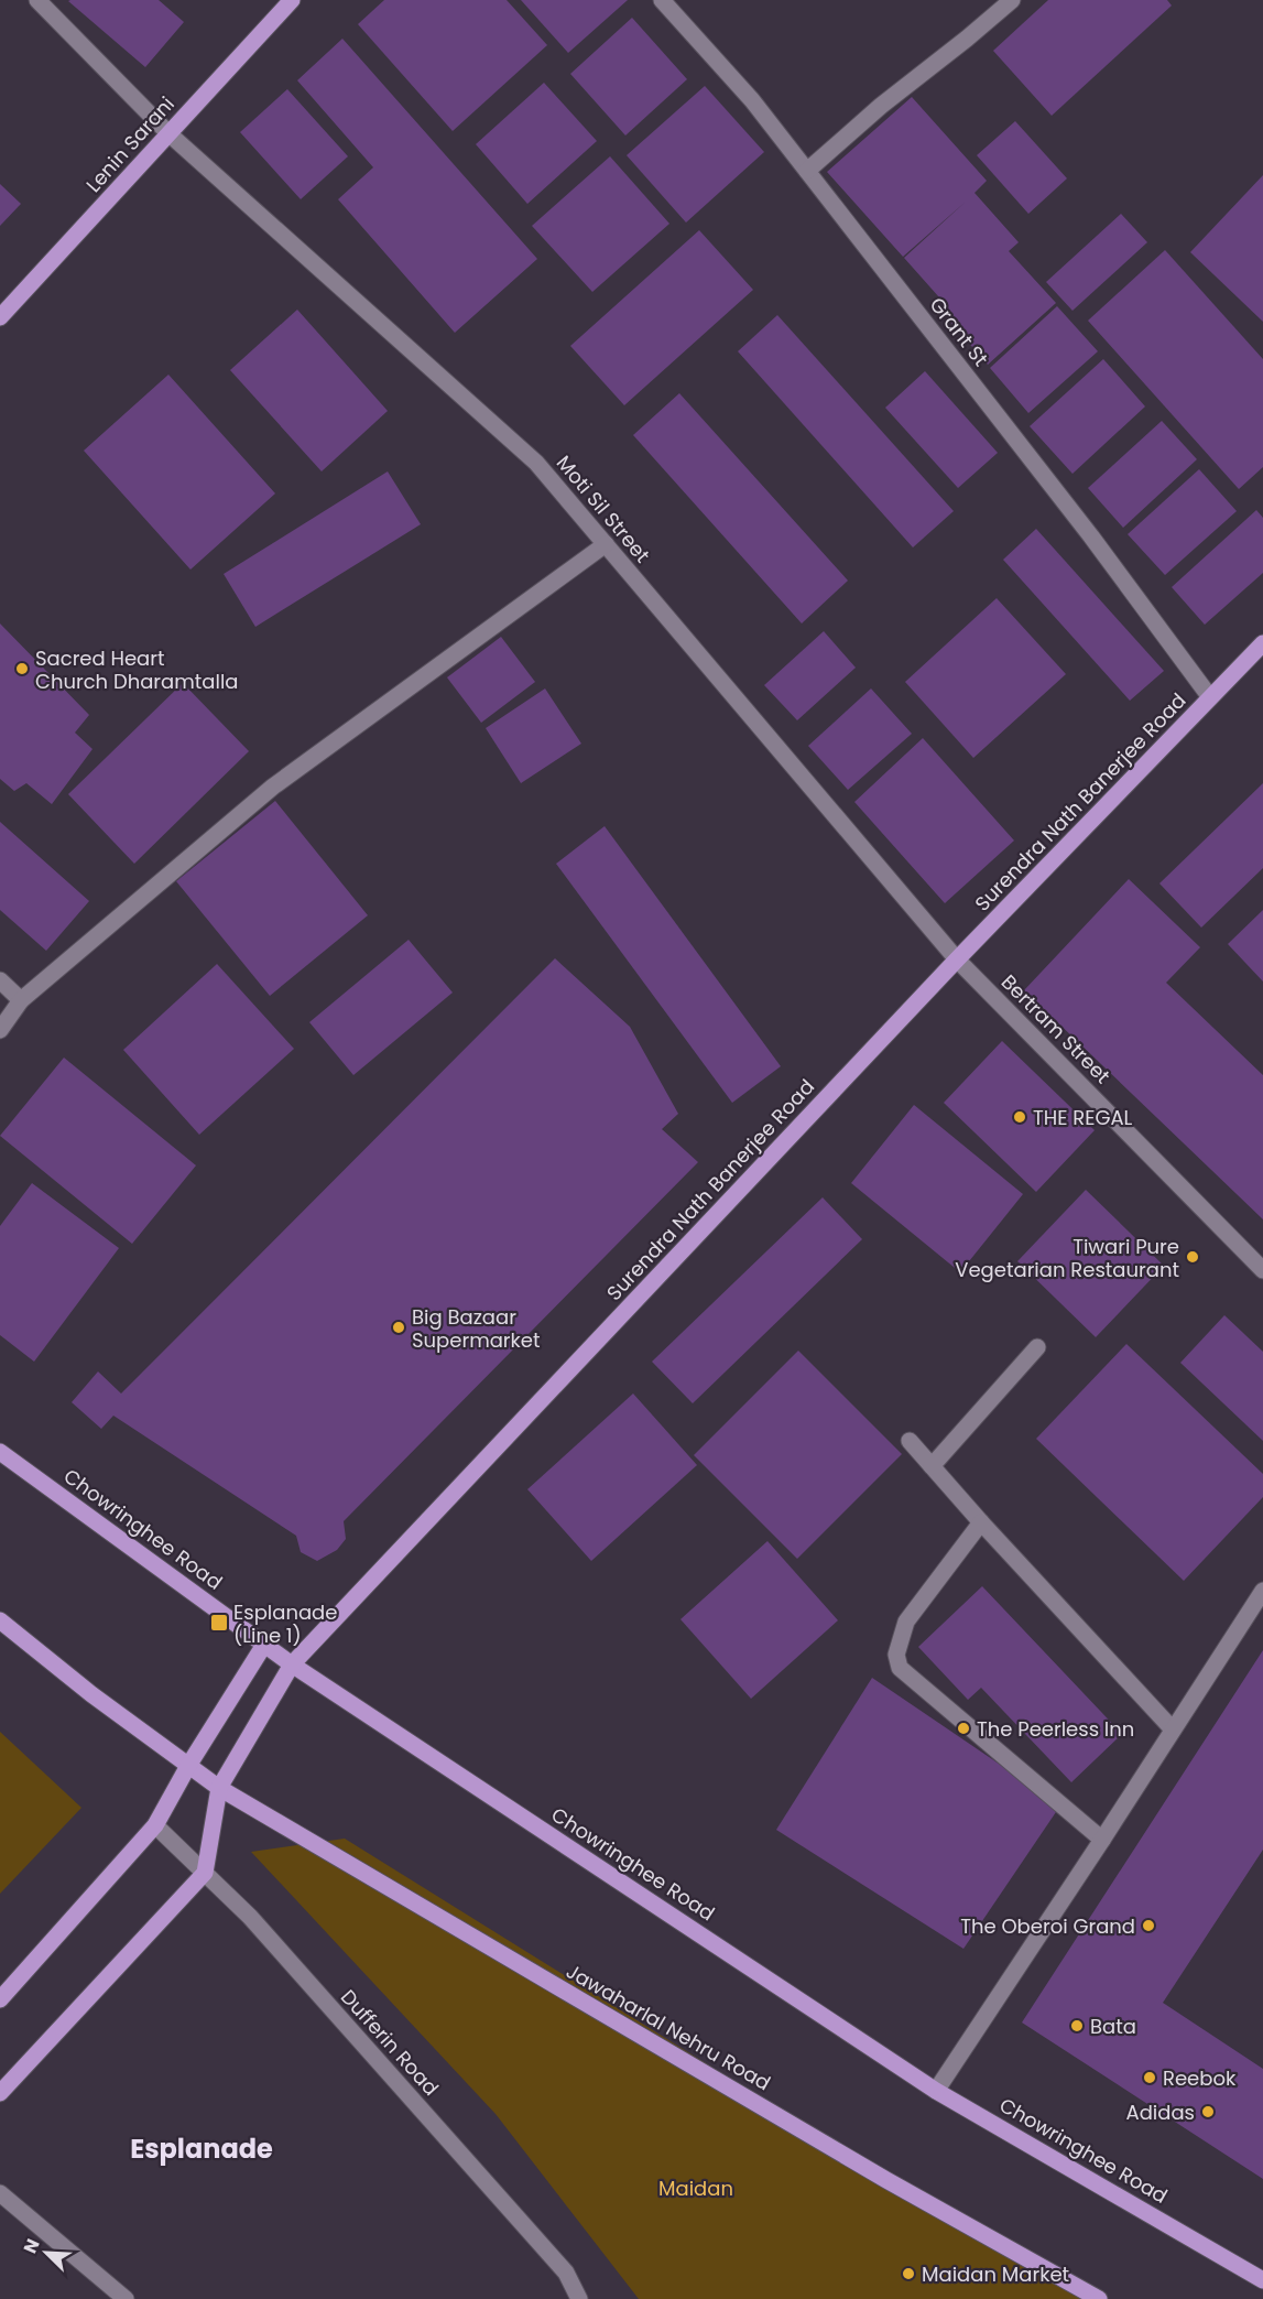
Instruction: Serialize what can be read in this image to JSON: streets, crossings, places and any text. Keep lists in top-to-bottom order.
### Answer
{
  "streets": {
    "main road": [
      "Lenin Sarani",
      "Surendra Nath Banerjee Road",
      "Chowringhee Road",
      "Jawaharlal Nehru Road"
    ],
    "street": [
      "Grant St",
      "Moti Sil Street",
      "Bertram Street",
      "Dufferin Road"
    ]
  },
  "crossings": [
    ["Lenin Sarani", "Moti Sil Street"],
    ["Grant St", "Surendra Nath Banerjee Road"],
    ["Moti Sil Street", "Surendra Nath Banerjee Road"],
    ["Moti Sil Street", "Bertram Street"],
    ["Surendra Nath Banerjee Road", "Bertram Street"],
    ["Surendra Nath Banerjee Road", "Chowringhee Road"],
    ["Surendra Nath Banerjee Road", "Jawaharlal Nehru Road"]
  ],
  "districts": ["Esplanade"],
  "parks": ["Maidan"],
  "places": {
    "other": [
      "Sacred Heart Church Dharamtalla",
      "THE REGAL",
      "Tiwari Pure Vegetarian Restaurant",
      "Big Bazaar Supermarket",
      "The Peerless Inn",
      "The Oberoi Grand",
      "Bata",
      "Reebok",
      "Adidas",
      "Maidan Market"
    ],
    "transit": ["Esplanade (Line 1)"]
  },
  "north": "top left"
}
